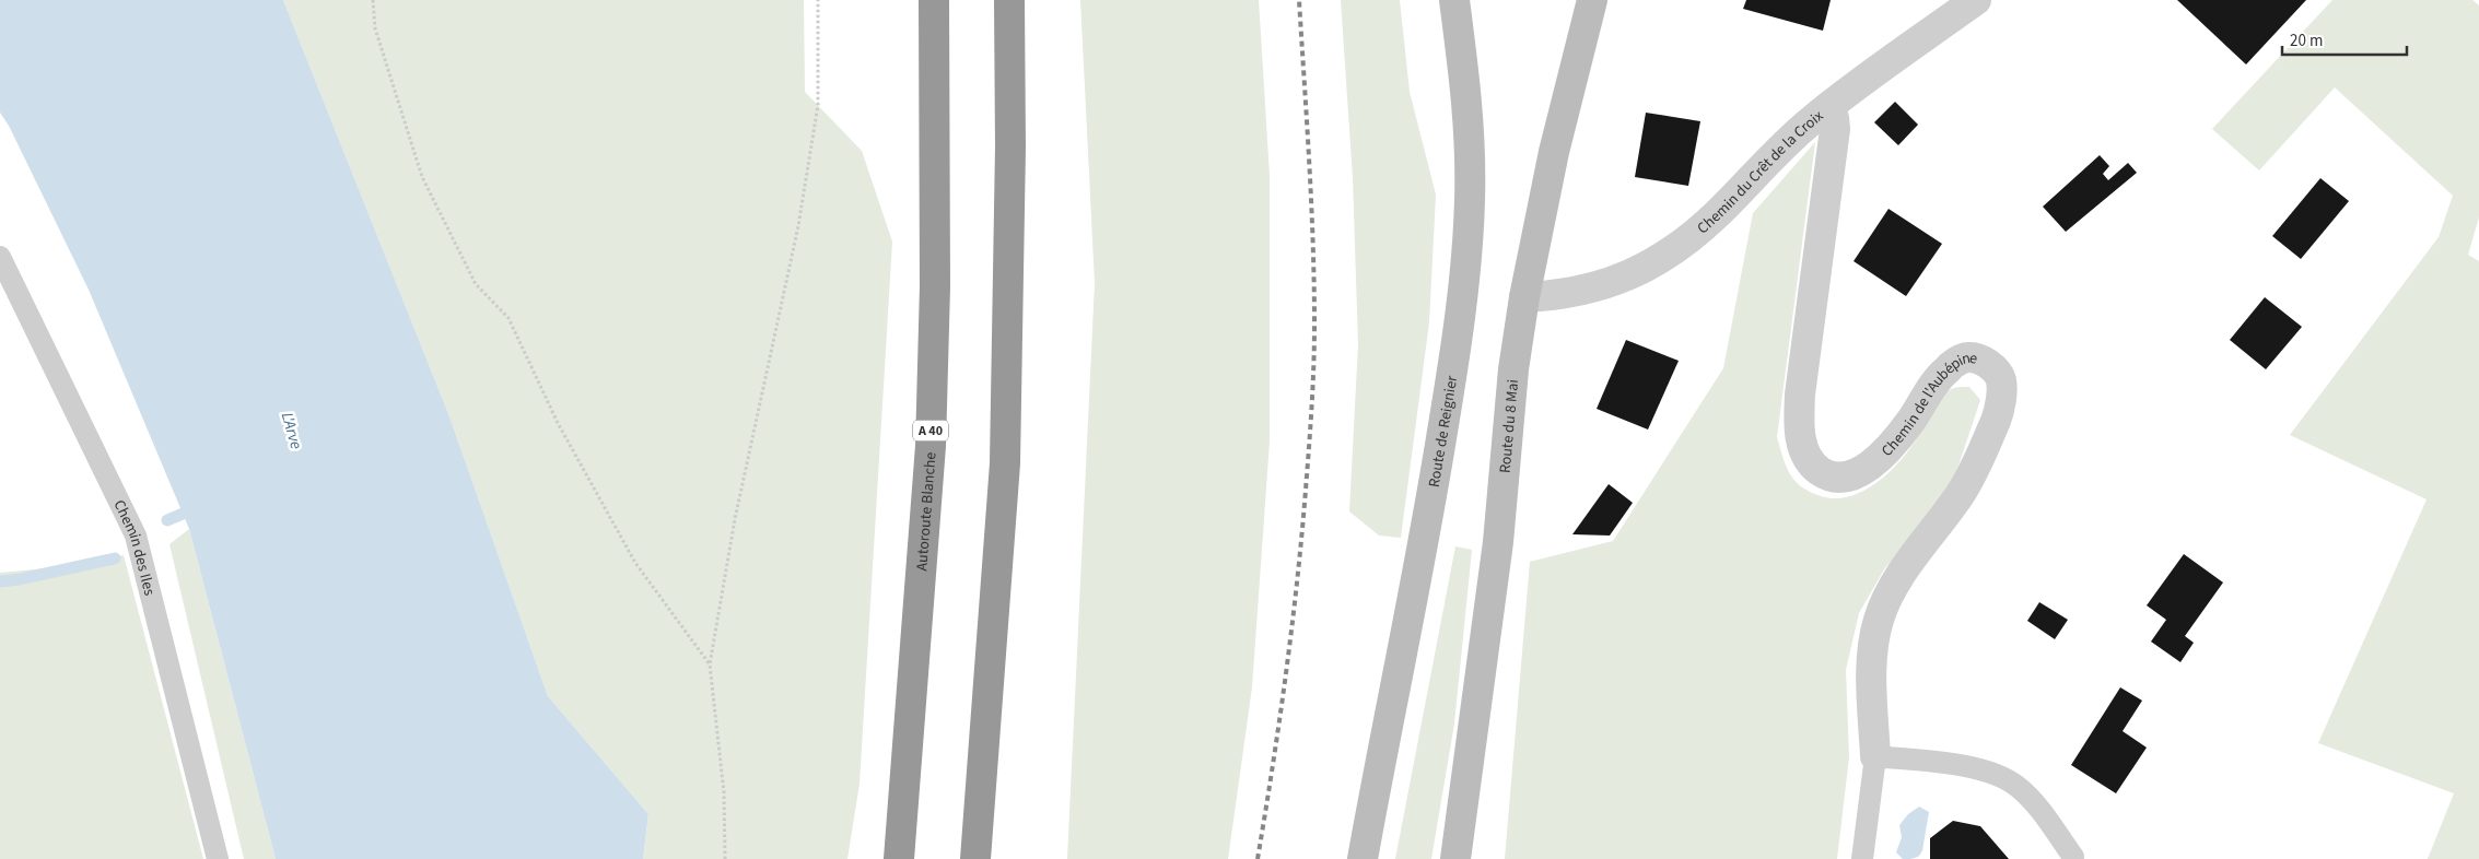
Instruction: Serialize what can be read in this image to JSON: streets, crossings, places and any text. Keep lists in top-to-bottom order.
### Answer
{
  "streets": {
    "highway": ["A 40", "Autoroute Blanche"],
    "main road": ["Route du 8 Mai", "Route de Reignier"],
    "street": ["Chemin du Crêt de la Croix", "Chemin de l'Aubépine"],
    "lane": ["Chemin des Iles"]
  },
  "crossings": [
    ["Chemin du Crêt de la Croix", "Chemin de l'Aubépine"],
    ["Chemin du Crêt de la Croix", "Route du 8 Mai"]
  ],
  "water": ["L'Arve"],
  "scale_bar": "20 m"
}
